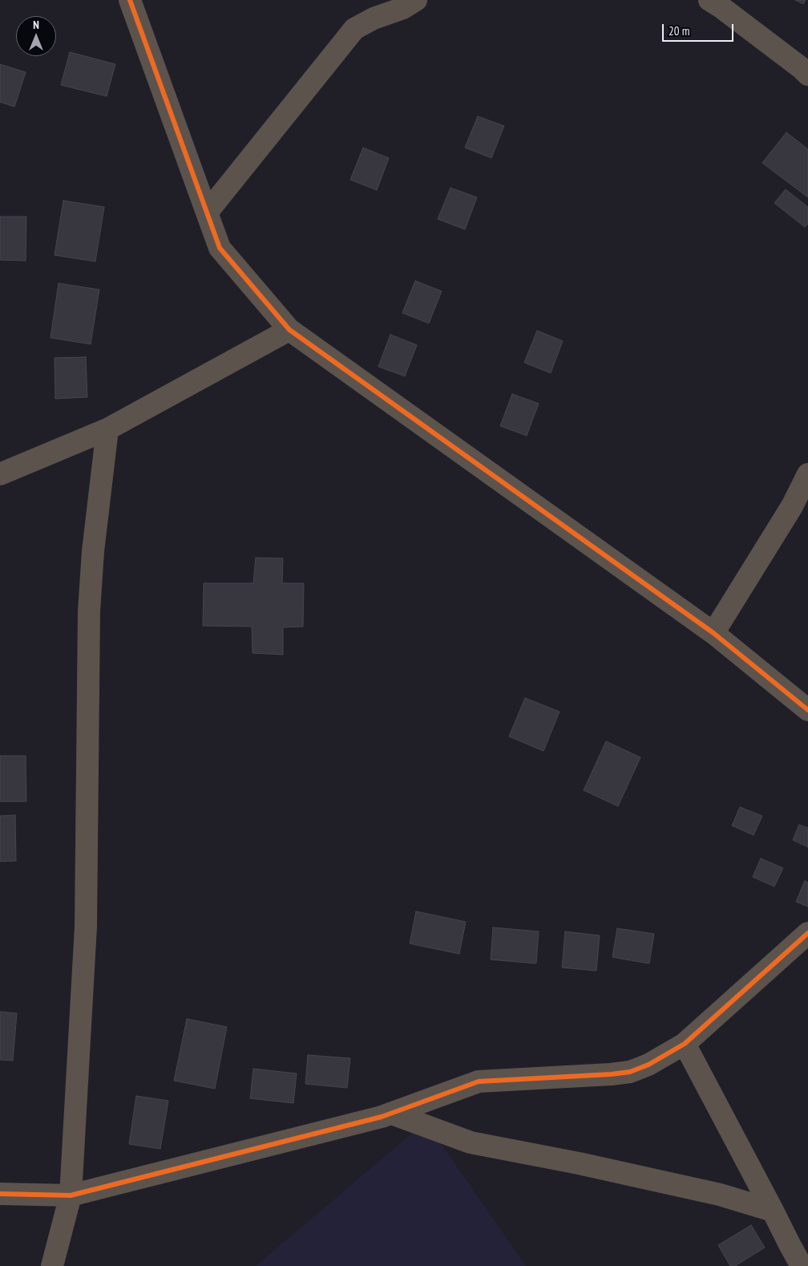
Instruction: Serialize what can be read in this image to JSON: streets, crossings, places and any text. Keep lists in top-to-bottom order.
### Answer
{
  "scale_bar": "20 m",
  "north": "top"
}
